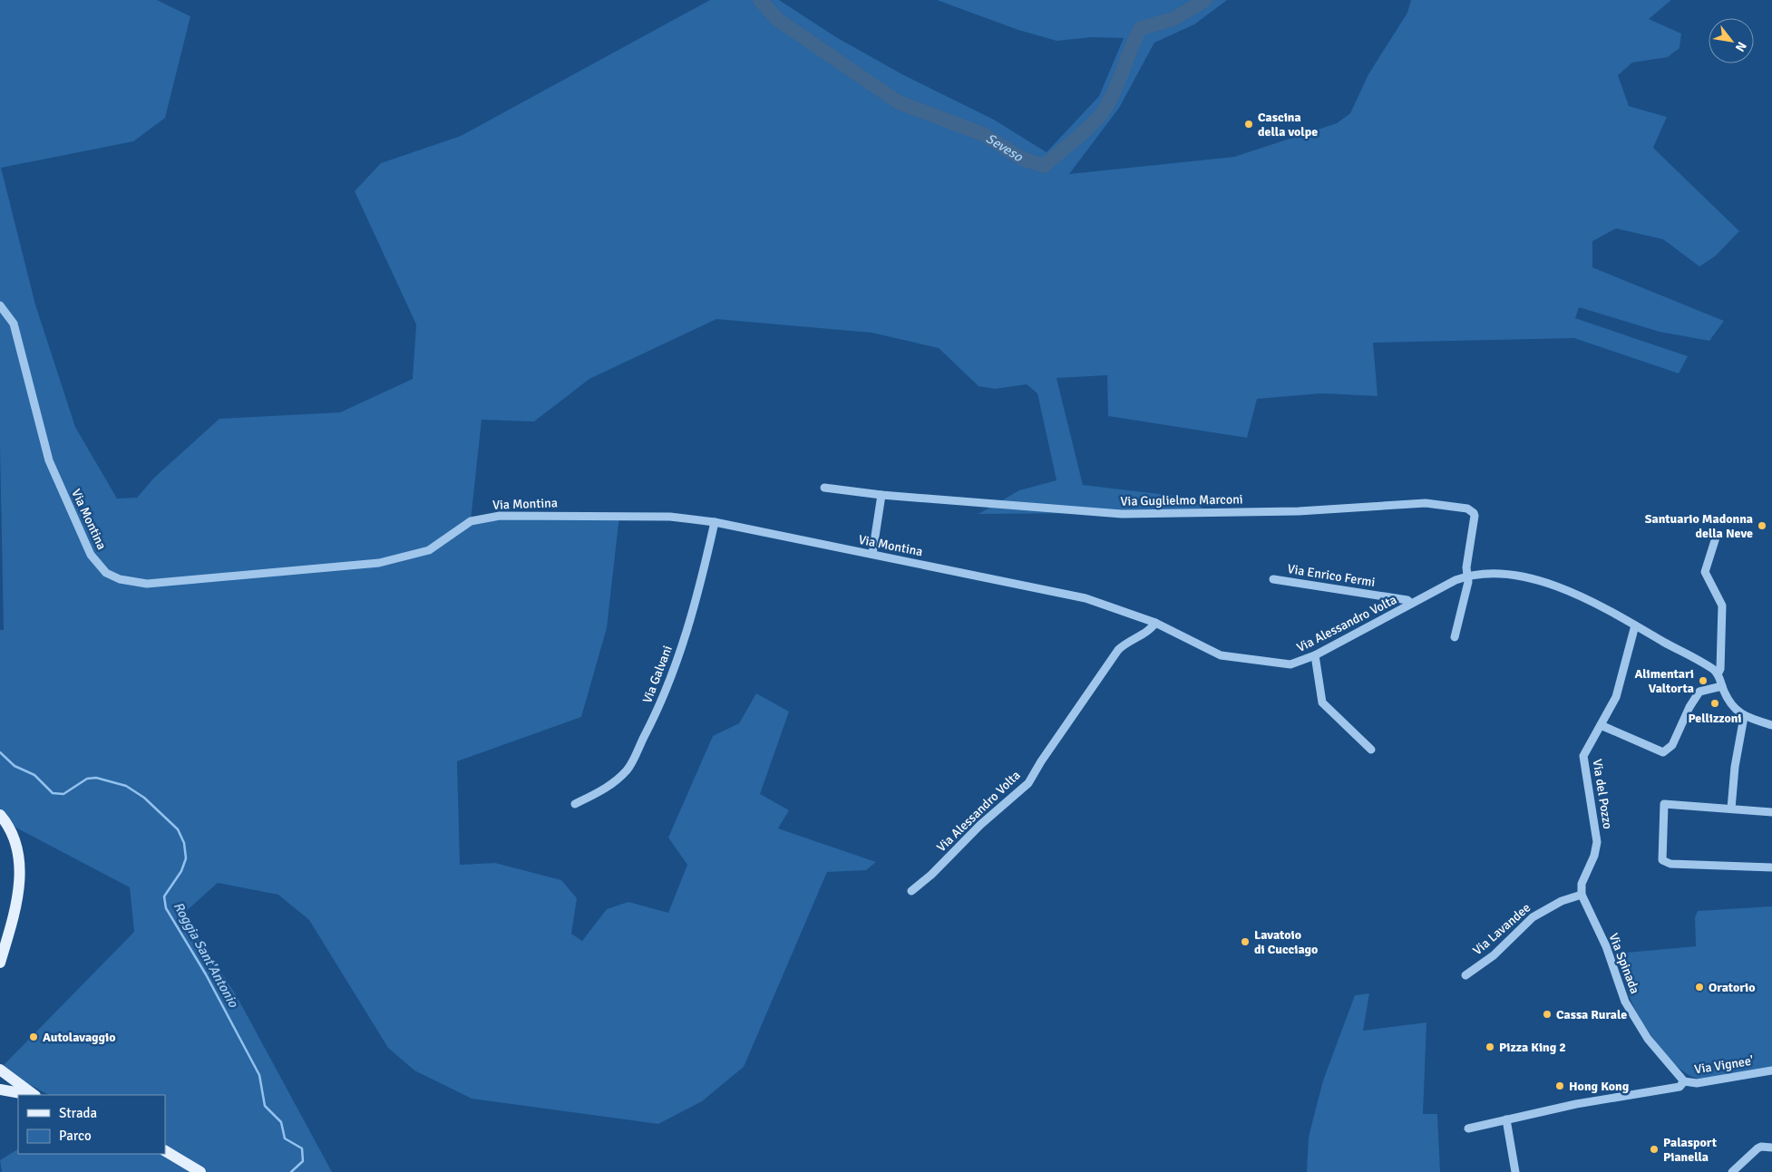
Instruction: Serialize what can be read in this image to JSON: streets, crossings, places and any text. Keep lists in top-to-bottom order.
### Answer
{
  "streets": {
    "street": [
      "Via Guglielmo Marconi",
      "Via Montina",
      "Via Enrico Fermi",
      "Via Alessandro Volta",
      "Via Galvani",
      "Via del Pozzo",
      "Via Lavandee",
      "Via Spinada",
      "Via Vignee'"
    ]
  },
  "crossings": [
    ["Via Guglielmo Marconi", "Via Alessandro Volta"],
    ["Via Montina", "Via Alessandro Volta"],
    ["Via Montina", "Via Galvani"],
    ["Via Enrico Fermi", "Via Alessandro Volta"],
    ["Via Alessandro Volta", "Via del Pozzo"],
    ["Via del Pozzo", "Via Lavandee"],
    ["Via del Pozzo", "Via Spinada"],
    ["Via Lavandee", "Via Spinada"],
    ["Via Spinada", "Via Vignee'"]
  ],
  "water": ["Seveso", "Roggia Sant'Antonio"],
  "places": [
    "Cascina della volpe",
    "Santuario Madonna della Neve",
    "Alimentari Valtorta",
    "Pellizzoni",
    "Lavatoio di Cucciago",
    "Oratorio",
    "Cassa Rurale",
    "Autolavaggio",
    "Pizza King 2",
    "Hong Kong",
    "Palasport Pianella"
  ],
  "legend": ["Strada", "Parco"],
  "north": "bottom right"
}
